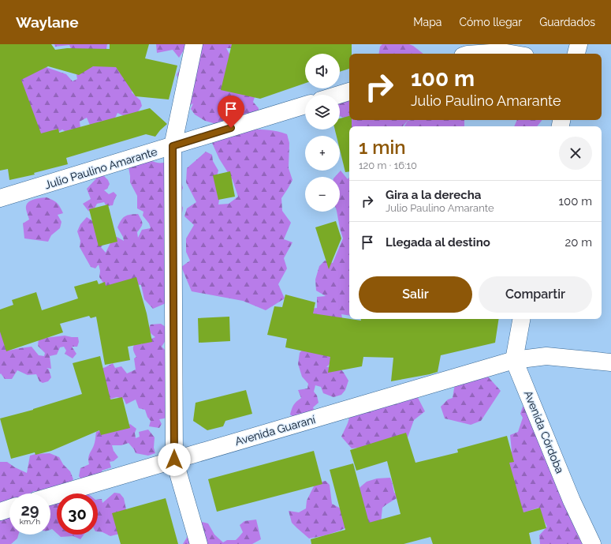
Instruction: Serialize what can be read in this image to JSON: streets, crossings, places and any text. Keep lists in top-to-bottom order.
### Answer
{
  "streets": {
    "street": ["Julio Paulino Amarante", "Avenida Guaraní", "Avenida Córdoba"]
  },
  "crossings": [
    ["Avenida Guaraní", "Avenida Córdoba"]
  ],
  "page": {
    "header": "Waylane",
    "nav": ["Mapa", "Cómo llegar", "Guardados"],
    "map_buttons": ["+", "−"],
    "turn": ["100 m", "Julio Paulino Amarante"],
    "heading": ["1 min", "120 m · 16:10"],
    "list": [
      {
        "name": "Gira a la derecha",
        "note": "Julio Paulino Amarante",
        "value": "100 m"
      },
      {
        "name": "Llegada al destino",
        "value": "20 m"
      }
    ],
    "buttons": ["Salir", "Compartir"],
    "speed": "29 km/h",
    "limit": "30"
  }
}
